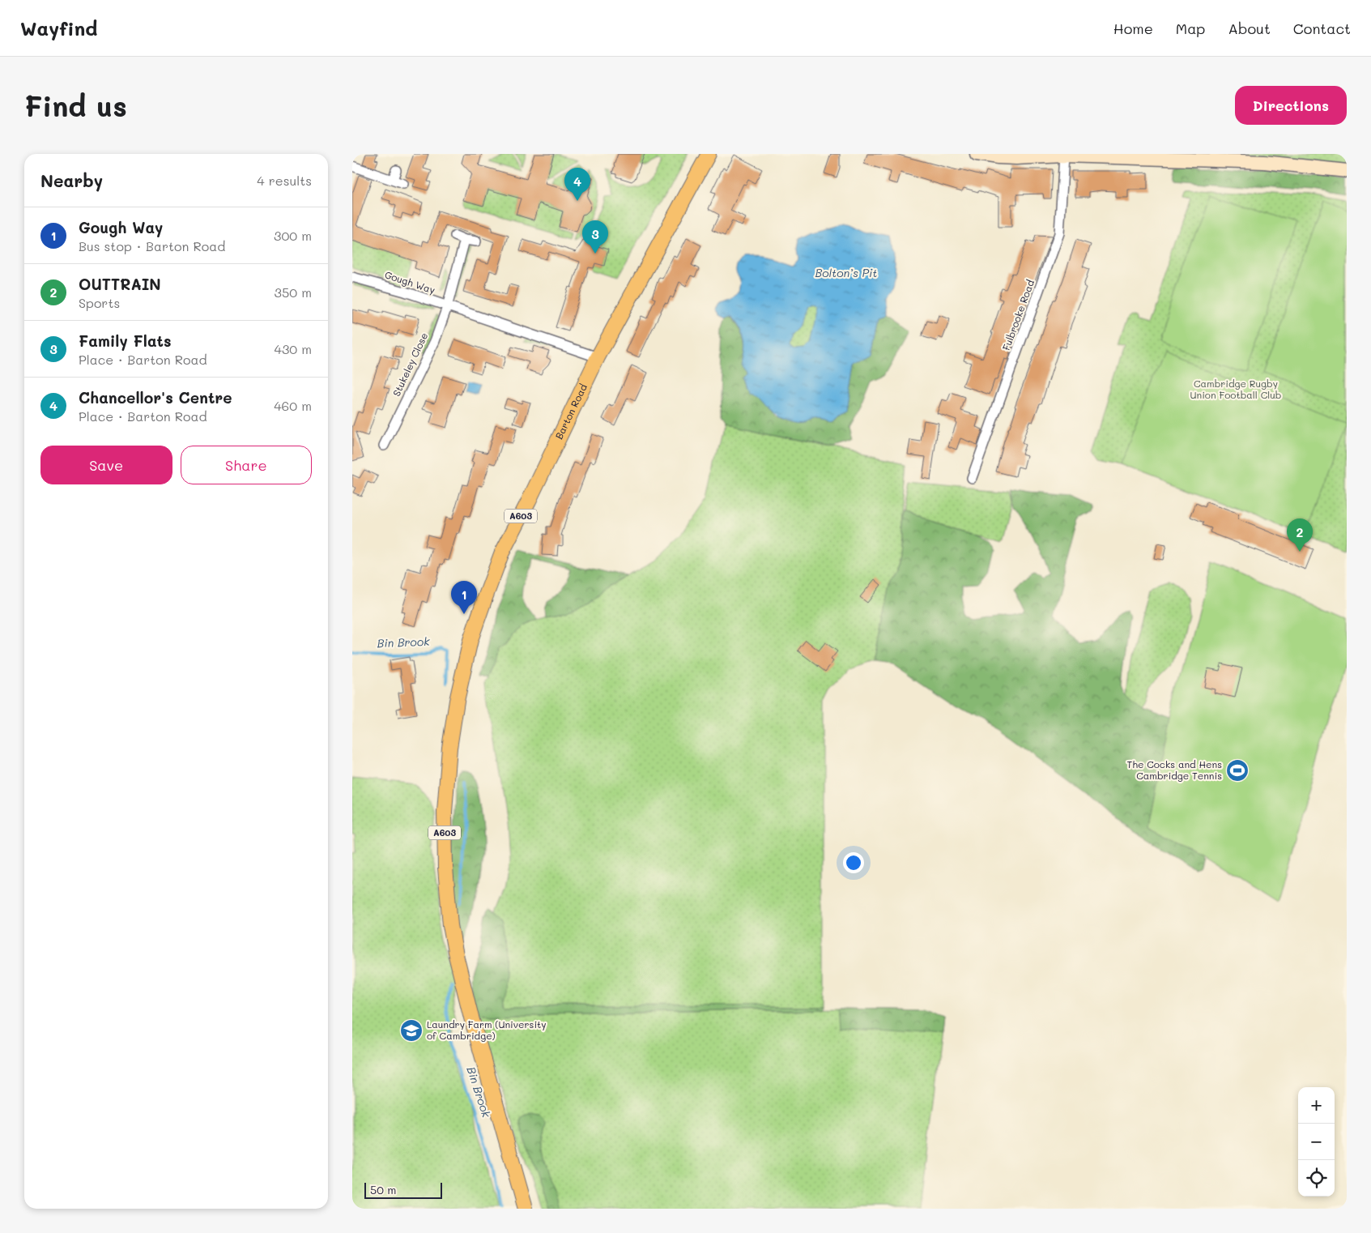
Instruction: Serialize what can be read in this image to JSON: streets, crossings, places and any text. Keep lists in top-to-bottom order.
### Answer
{
  "streets": {
    "main road": ["Barton Road", "A603"],
    "street": ["Gough Way", "Fulbrooke Road", "Stukeley Close"]
  },
  "crossings": [
    ["Gough Way", "Stukeley Close"],
    ["Gough Way", "Barton Road"]
  ],
  "water": ["Bolton’s Pit", "Bin Brook"],
  "parks": ["Cambridge Rugby Union Football Club"],
  "places": {
    "sports": ["The Cocks and Hens Cambridge Tennis"],
    "school or university": ["Laundry Farm (University of Cambridge)"]
  },
  "scale_bar": "50 m",
  "page": {
    "header": "Wayfind",
    "nav": [
      "Home",
      "Map",
      "About",
      "Contact"
    ],
    "buttons": [
      "Directions",
      ["Save", "Share"]
    ],
    "title": "Find us",
    "heading": ["Nearby", "4 results"],
    "pins": [
      "4",
      "3",
      "2",
      "1"
    ],
    "list": [
      {
        "mark": "1",
        "name": "Gough Way",
        "note": "Bus stop · Barton Road",
        "value": "300 m"
      },
      {
        "mark": "2",
        "name": "OUTTRAIN",
        "note": "Sports",
        "value": "350 m"
      },
      {
        "mark": "3",
        "name": "Family Flats",
        "note": "Place · Barton Road",
        "value": "430 m"
      },
      {
        "mark": "4",
        "name": "Chancellor's Centre",
        "note": "Place · Barton Road",
        "value": "460 m"
      }
    ],
    "map_buttons": ["+", "−"],
    "scale": "50 m"
  }
}
